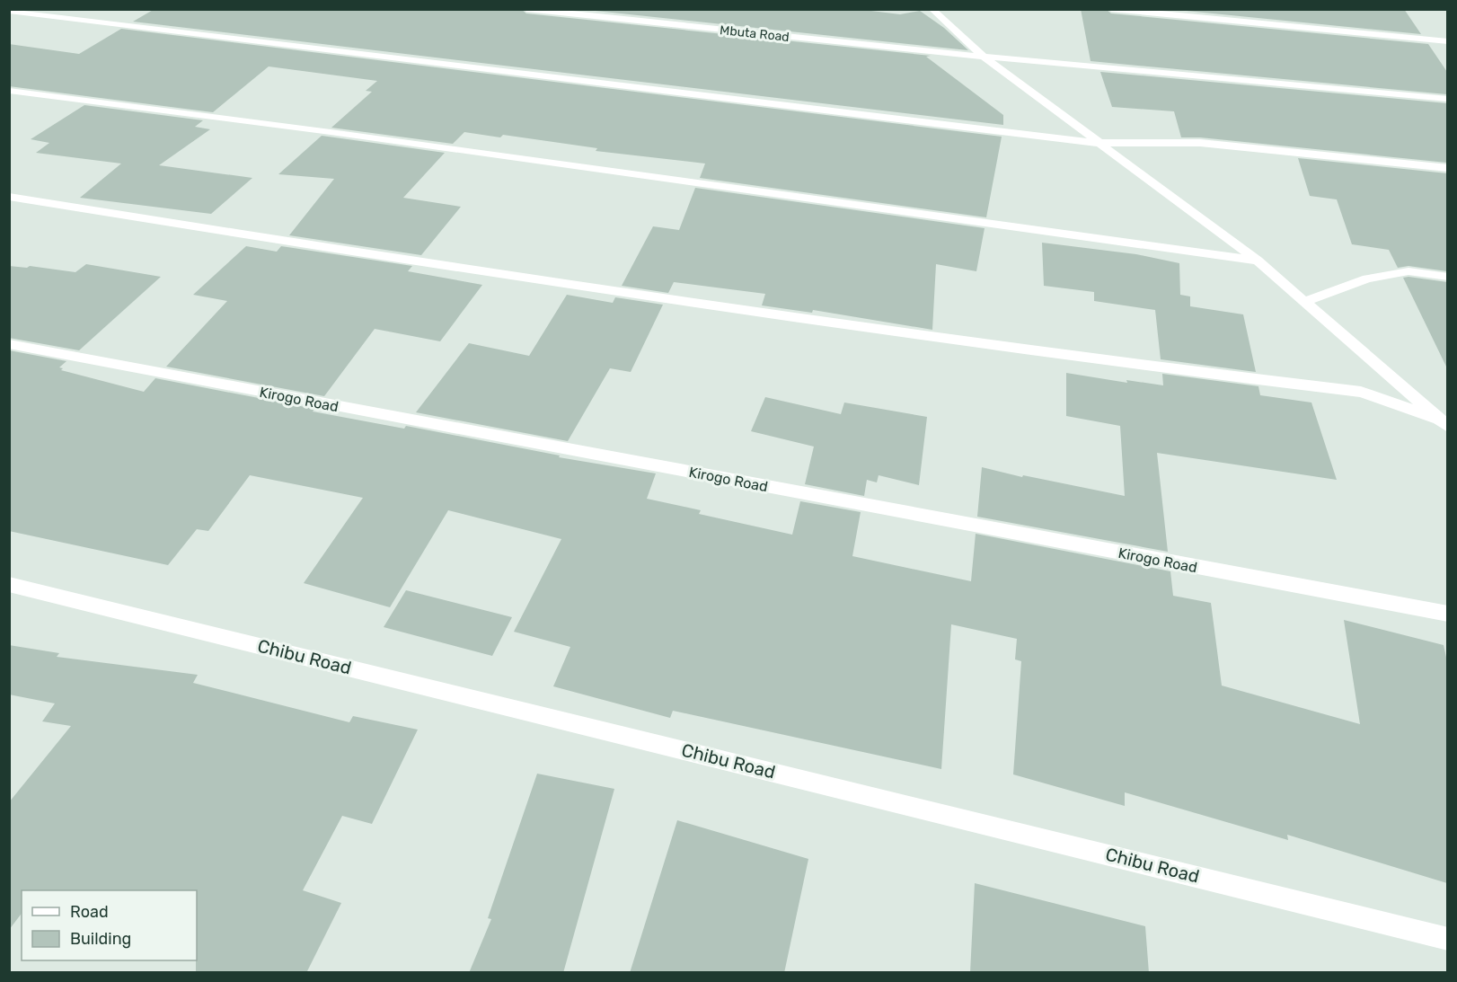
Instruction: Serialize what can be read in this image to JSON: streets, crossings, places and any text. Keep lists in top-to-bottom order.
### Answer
{
  "streets": {
    "street": ["Mbuta Road", "Kirogo Road", "Chibu Road"]
  },
  "legend": ["Road", "Building"]
}
